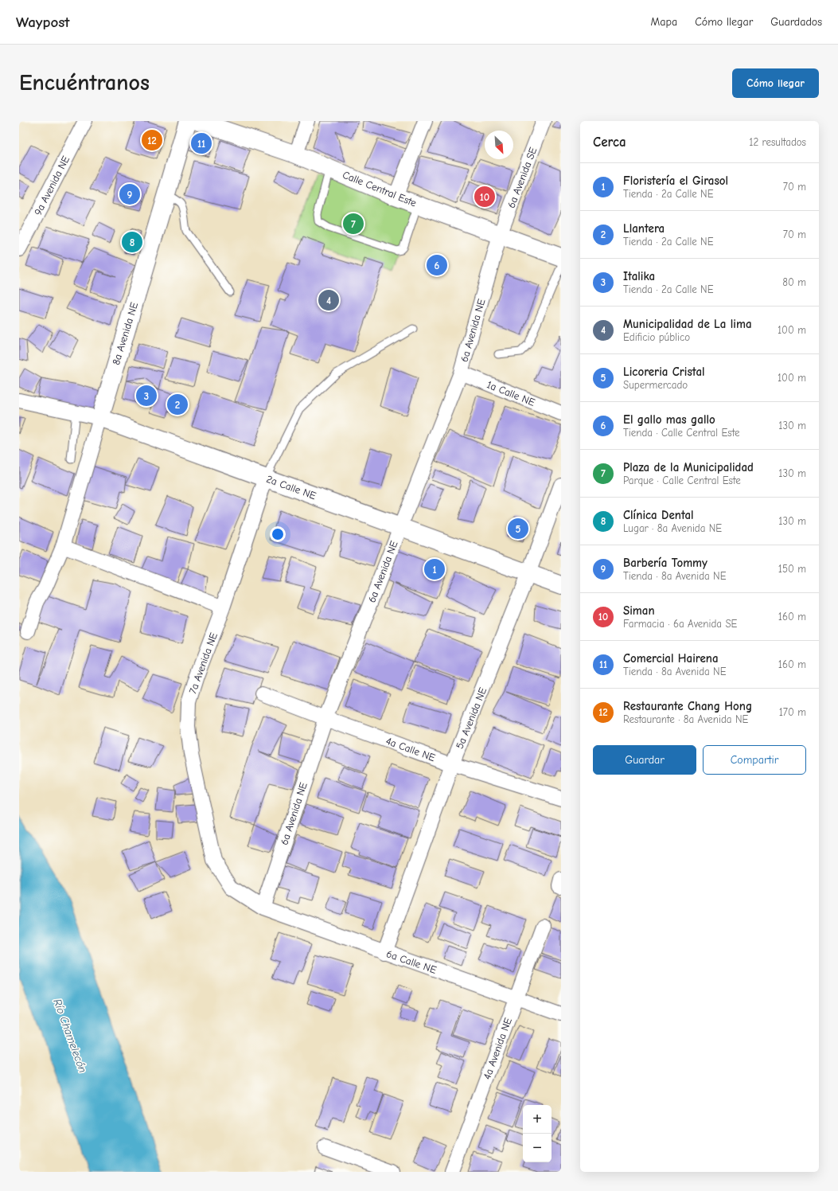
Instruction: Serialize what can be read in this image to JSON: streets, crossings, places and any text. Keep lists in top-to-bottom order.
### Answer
{
  "streets": {
    "street": [
      "6a Avenida SE",
      "9a Avenida NE",
      "Calle Central Este",
      "6a Avenida NE",
      "8a Avenida NE",
      "1a Calle NE",
      "2a Calle NE",
      "7a Avenida NE",
      "5a Avenida NE",
      "4a Calle NE",
      "6a Calle NE",
      "4a Avenida NE"
    ]
  },
  "crossings": [
    ["6a Avenida SE", "Calle Central Este"],
    ["6a Avenida SE", "6a Avenida NE"],
    ["Calle Central Este", "6a Avenida NE"],
    ["6a Avenida NE", "1a Calle NE"],
    ["6a Avenida NE", "2a Calle NE"],
    ["6a Avenida NE", "7a Avenida NE"],
    ["6a Avenida NE", "4a Calle NE"],
    ["6a Avenida NE", "6a Calle NE"],
    ["8a Avenida NE", "2a Calle NE"],
    ["2a Calle NE", "7a Avenida NE"],
    ["2a Calle NE", "5a Avenida NE"],
    ["7a Avenida NE", "6a Calle NE"],
    ["5a Avenida NE", "4a Calle NE"],
    ["5a Avenida NE", "6a Calle NE"],
    ["6a Calle NE", "4a Avenida NE"]
  ],
  "water": ["Río Chamelecón"],
  "north": "bottom right",
  "page": {
    "header": "Waypost",
    "nav": ["Mapa", "Cómo llegar", "Guardados"],
    "buttons": [
      "Cómo llegar",
      ["Guardar", "Compartir"]
    ],
    "title": "Encuéntranos",
    "heading": ["Cerca", "12 resultados"],
    "pins": [
      "12",
      "11",
      "9",
      "10",
      "7",
      "8",
      "6",
      "4",
      "3",
      "2",
      "5",
      "1"
    ],
    "list": [
      {
        "mark": "1",
        "name": "Floristería el Girasol",
        "note": "Tienda · 2a Calle NE",
        "value": "70 m"
      },
      {
        "mark": "2",
        "name": "Llantera",
        "note": "Tienda · 2a Calle NE",
        "value": "70 m"
      },
      {
        "mark": "3",
        "name": "Italika",
        "note": "Tienda · 2a Calle NE",
        "value": "80 m"
      },
      {
        "mark": "4",
        "name": "Municipalidad de La lima",
        "note": "Edificio público",
        "value": "100 m"
      },
      {
        "mark": "5",
        "name": "Licoreria Cristal",
        "note": "Supermercado",
        "value": "100 m"
      },
      {
        "mark": "6",
        "name": "El gallo mas gallo",
        "note": "Tienda · Calle Central Este",
        "value": "130 m"
      },
      {
        "mark": "7",
        "name": "Plaza de la Municipalidad",
        "note": "Parque · Calle Central Este",
        "value": "130 m"
      },
      {
        "mark": "8",
        "name": "Clínica Dental",
        "note": "Lugar · 8a Avenida NE",
        "value": "130 m"
      },
      {
        "mark": "9",
        "name": "Barbería Tommy",
        "note": "Tienda · 8a Avenida NE",
        "value": "150 m"
      },
      {
        "mark": "10",
        "name": "Siman",
        "note": "Farmacia · 6a Avenida SE",
        "value": "160 m"
      },
      {
        "mark": "11",
        "name": "Comercial Hairena",
        "note": "Tienda · 8a Avenida NE",
        "value": "160 m"
      },
      {
        "mark": "12",
        "name": "Restaurante Chang Hong",
        "note": "Restaurante · 8a Avenida NE",
        "value": "170 m"
      }
    ],
    "map_buttons": ["+", "−"]
  }
}
